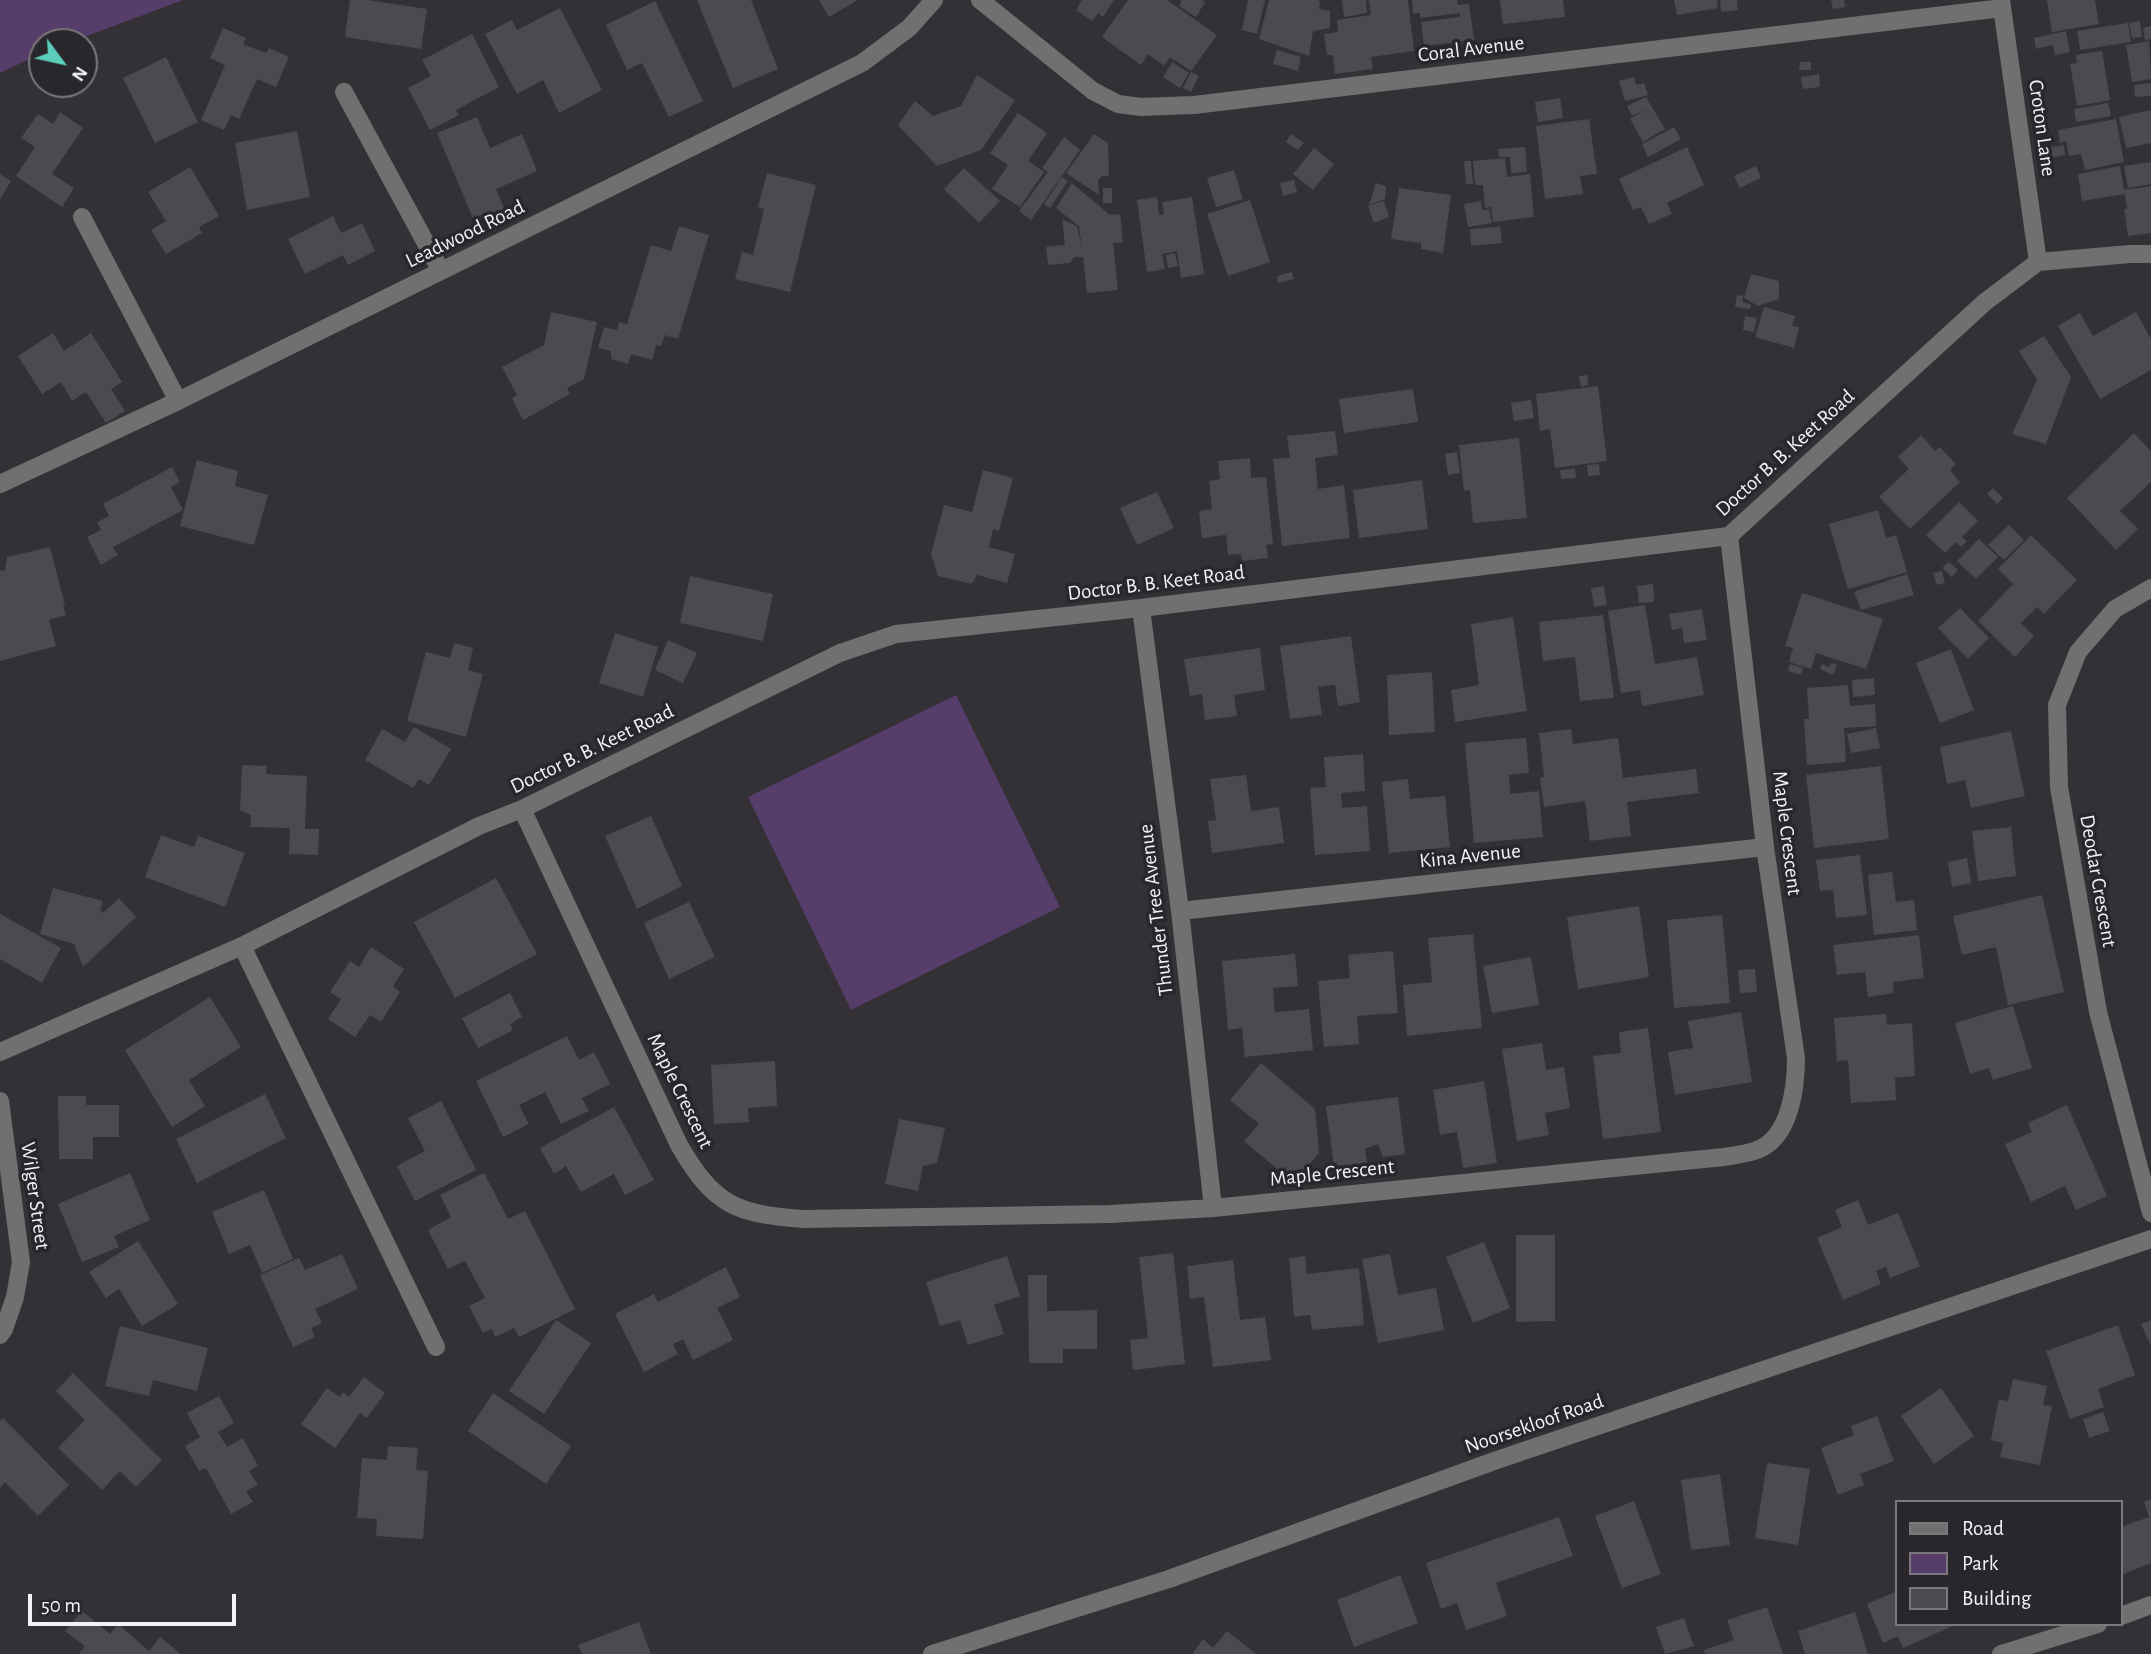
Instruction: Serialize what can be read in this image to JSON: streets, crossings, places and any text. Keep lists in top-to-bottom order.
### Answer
{
  "streets": {
    "street": [
      "Coral Avenue",
      "Croton Lane",
      "Leadwood Road",
      "Doctor B. B. Keet Road",
      "Maple Crescent",
      "Kina Avenue",
      "Deodar Crescent",
      "Thunder Tree Avenue",
      "Wilger Street",
      "Noorsekloof Road"
    ]
  },
  "crossings": [
    ["Coral Avenue", "Croton Lane"],
    ["Croton Lane", "Doctor B. B. Keet Road"],
    ["Doctor B. B. Keet Road", "Maple Crescent"],
    ["Doctor B. B. Keet Road", "Thunder Tree Avenue"],
    ["Maple Crescent", "Kina Avenue"],
    ["Maple Crescent", "Thunder Tree Avenue"],
    ["Kina Avenue", "Thunder Tree Avenue"]
  ],
  "legend": ["Road", "Park", "Building"],
  "scale_bar": "50 m",
  "north": "bottom right"
}
